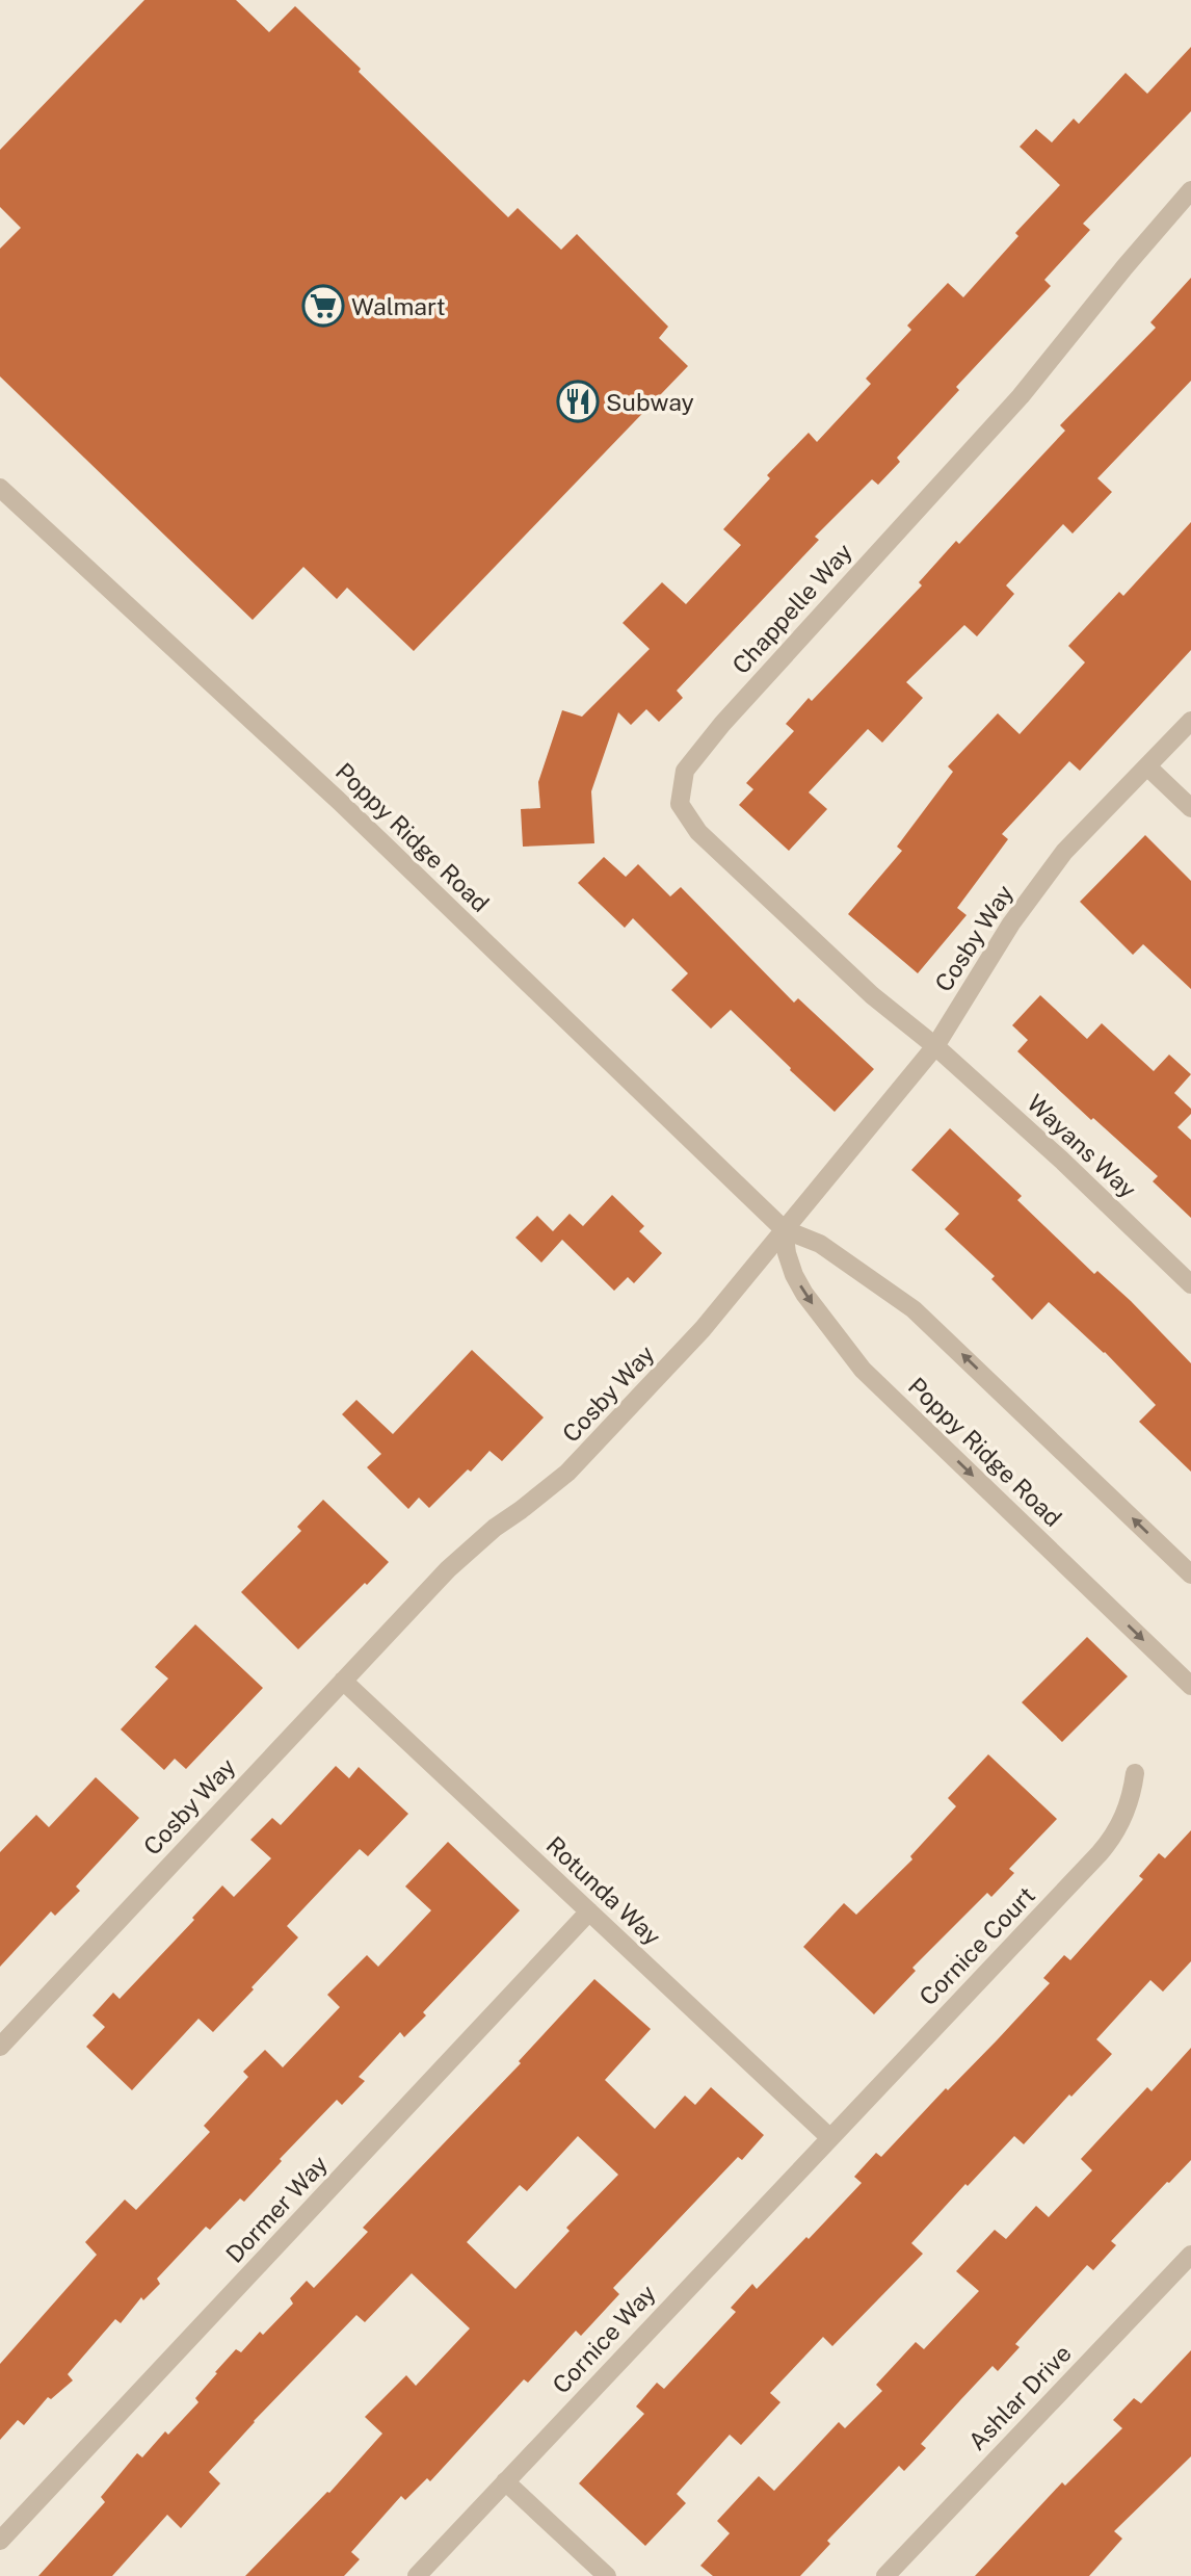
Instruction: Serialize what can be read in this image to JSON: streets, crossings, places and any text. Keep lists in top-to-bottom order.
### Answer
{
  "streets": {
    "street": [
      "Chappelle Way",
      "Poppy Ridge Road",
      "Cosby Way",
      "Wayans Way",
      "Rotunda Way",
      "Cornice Court",
      "Dormer Way",
      "Cornice Way",
      "Ashlar Drive"
    ]
  },
  "crossings": [
    ["Chappelle Way", "Cosby Way"],
    ["Chappelle Way", "Wayans Way"],
    ["Poppy Ridge Road", "Cosby Way"],
    ["Cosby Way", "Wayans Way"],
    ["Cosby Way", "Rotunda Way"],
    ["Rotunda Way", "Cornice Court"],
    ["Rotunda Way", "Dormer Way"],
    ["Rotunda Way", "Cornice Way"],
    ["Cornice Court", "Cornice Way"]
  ],
  "places": {
    "supermarket": ["Walmart"],
    "restaurant": ["Subway"]
  }
}
